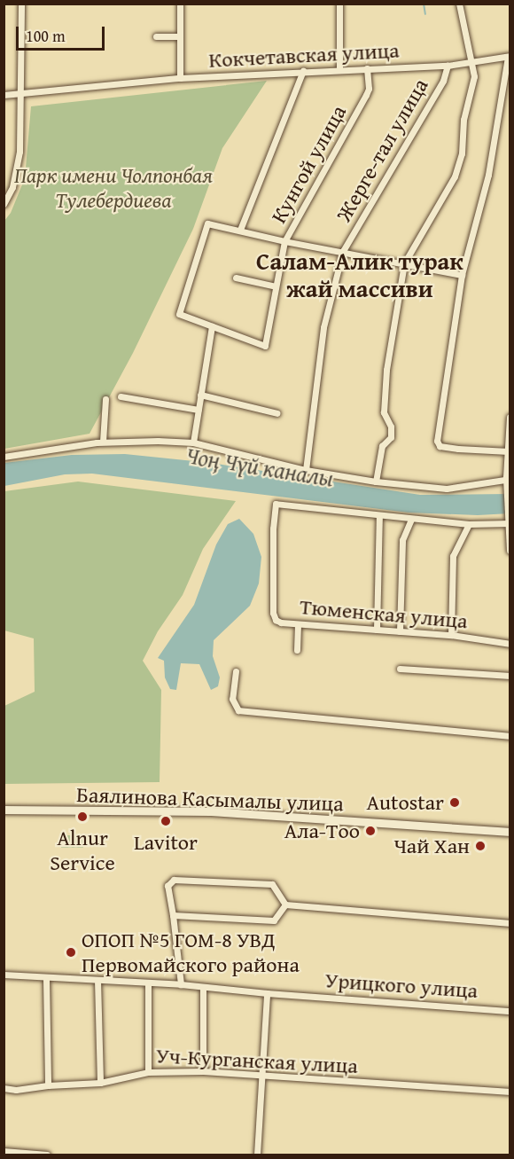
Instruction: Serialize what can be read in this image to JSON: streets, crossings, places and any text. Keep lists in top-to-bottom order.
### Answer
{
  "streets": {
    "main road": ["Баялинова Касымалы улица"],
    "street": [
      "Кокчетавская улица",
      "Жерге-тал улица",
      "Кунгой улица",
      "Тюменская улица",
      "Урицкого улица",
      "Уч-Курганская улица"
    ]
  },
  "crossings": [
    ["Кокчетавская улица", "Жерге-тал улица"],
    ["Кокчетавская улица", "Кунгой улица"]
  ],
  "districts": ["Салам-Алик турак жай массиви"],
  "water": ["Чоң Чүй каналы"],
  "parks": ["Парк имени Чолпонбая Тулебердиева"],
  "places": [
    "Autostar",
    "Alnur Service",
    "Lavitor",
    "Ала-Тоо",
    "Чай Хан",
    "ОПОП №5 ГОМ-8 УВД Первомайского района"
  ],
  "scale_bar": "100 m"
}
